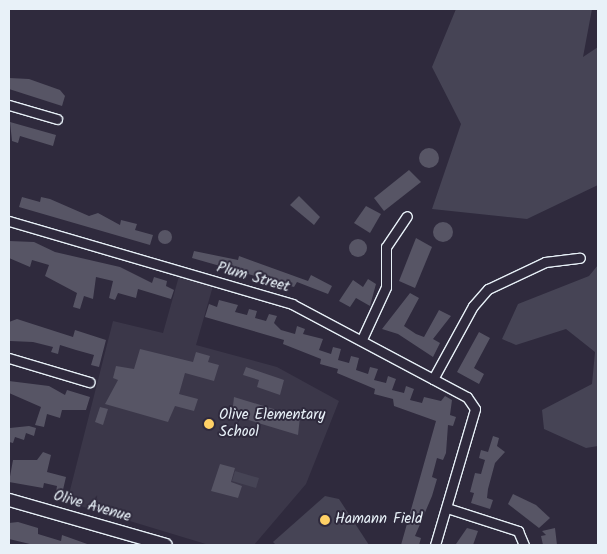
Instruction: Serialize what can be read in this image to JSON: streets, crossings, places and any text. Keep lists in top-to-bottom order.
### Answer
{
  "streets": {
    "street": ["Plum Street", "Olive Avenue"]
  },
  "places": ["Olive Elementary School", "Hamann Field"]
}
